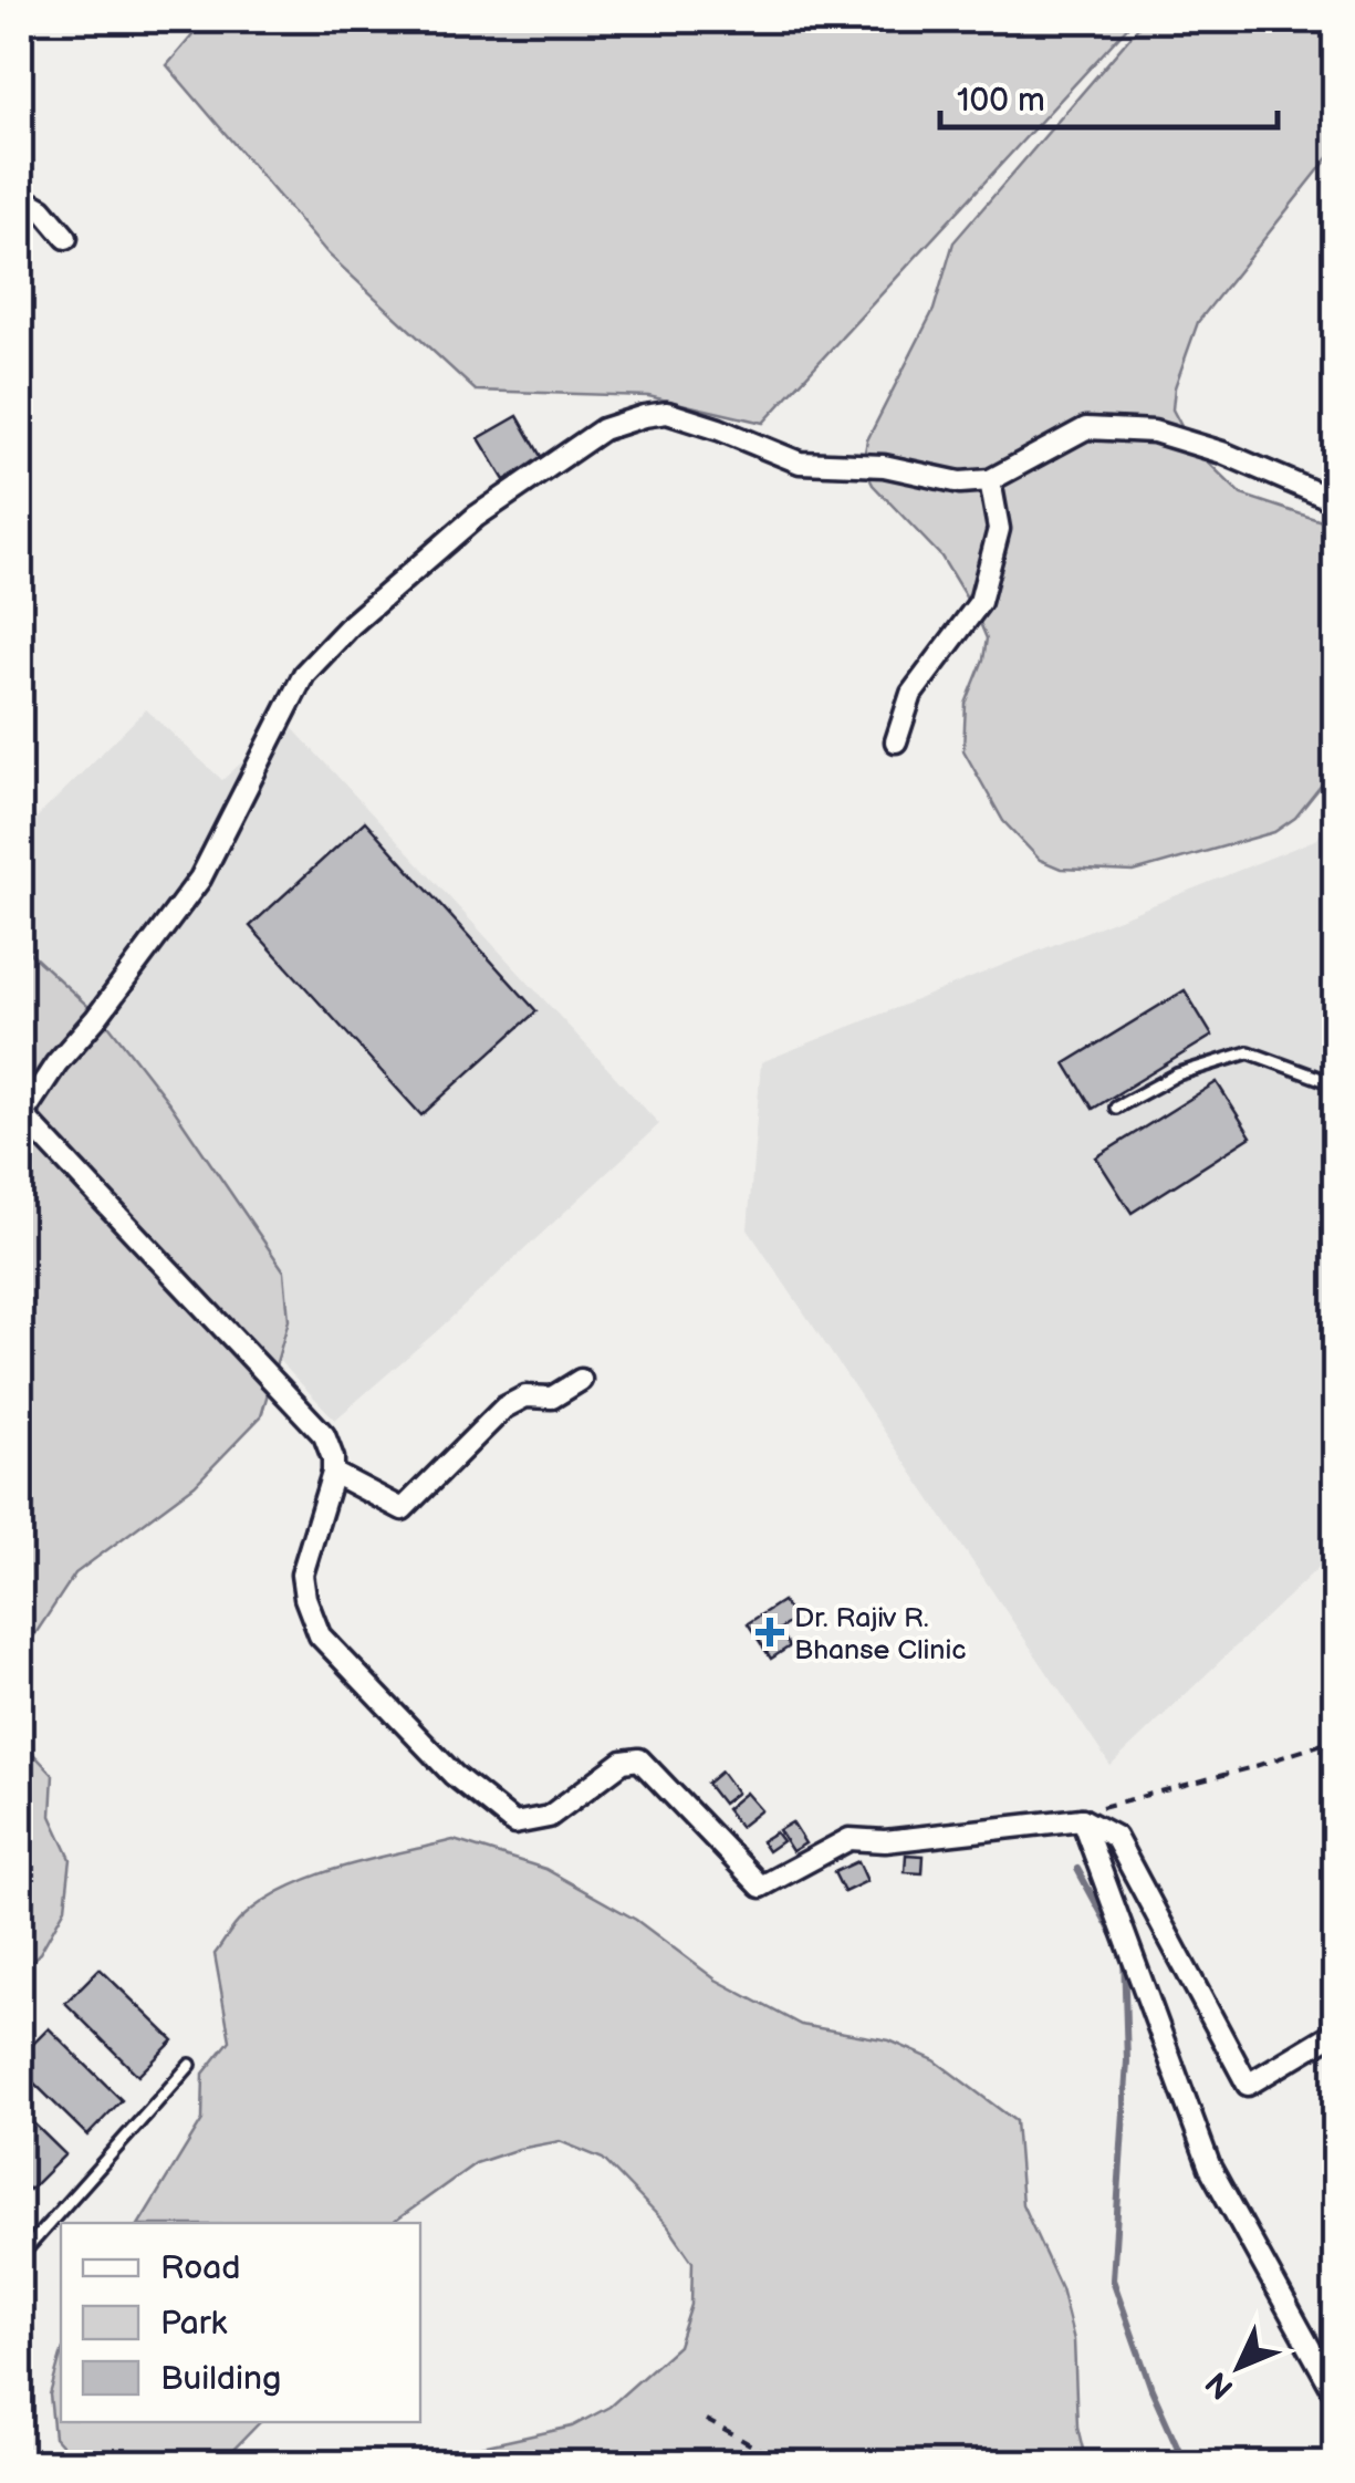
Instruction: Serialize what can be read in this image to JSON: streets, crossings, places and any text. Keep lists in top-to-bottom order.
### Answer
{
  "places": {
    "health": ["Dr. Rajiv R. Bhanse Clinic"]
  },
  "legend": ["Road", "Park", "Building"],
  "scale_bar": "100 m",
  "north": "bottom left"
}
